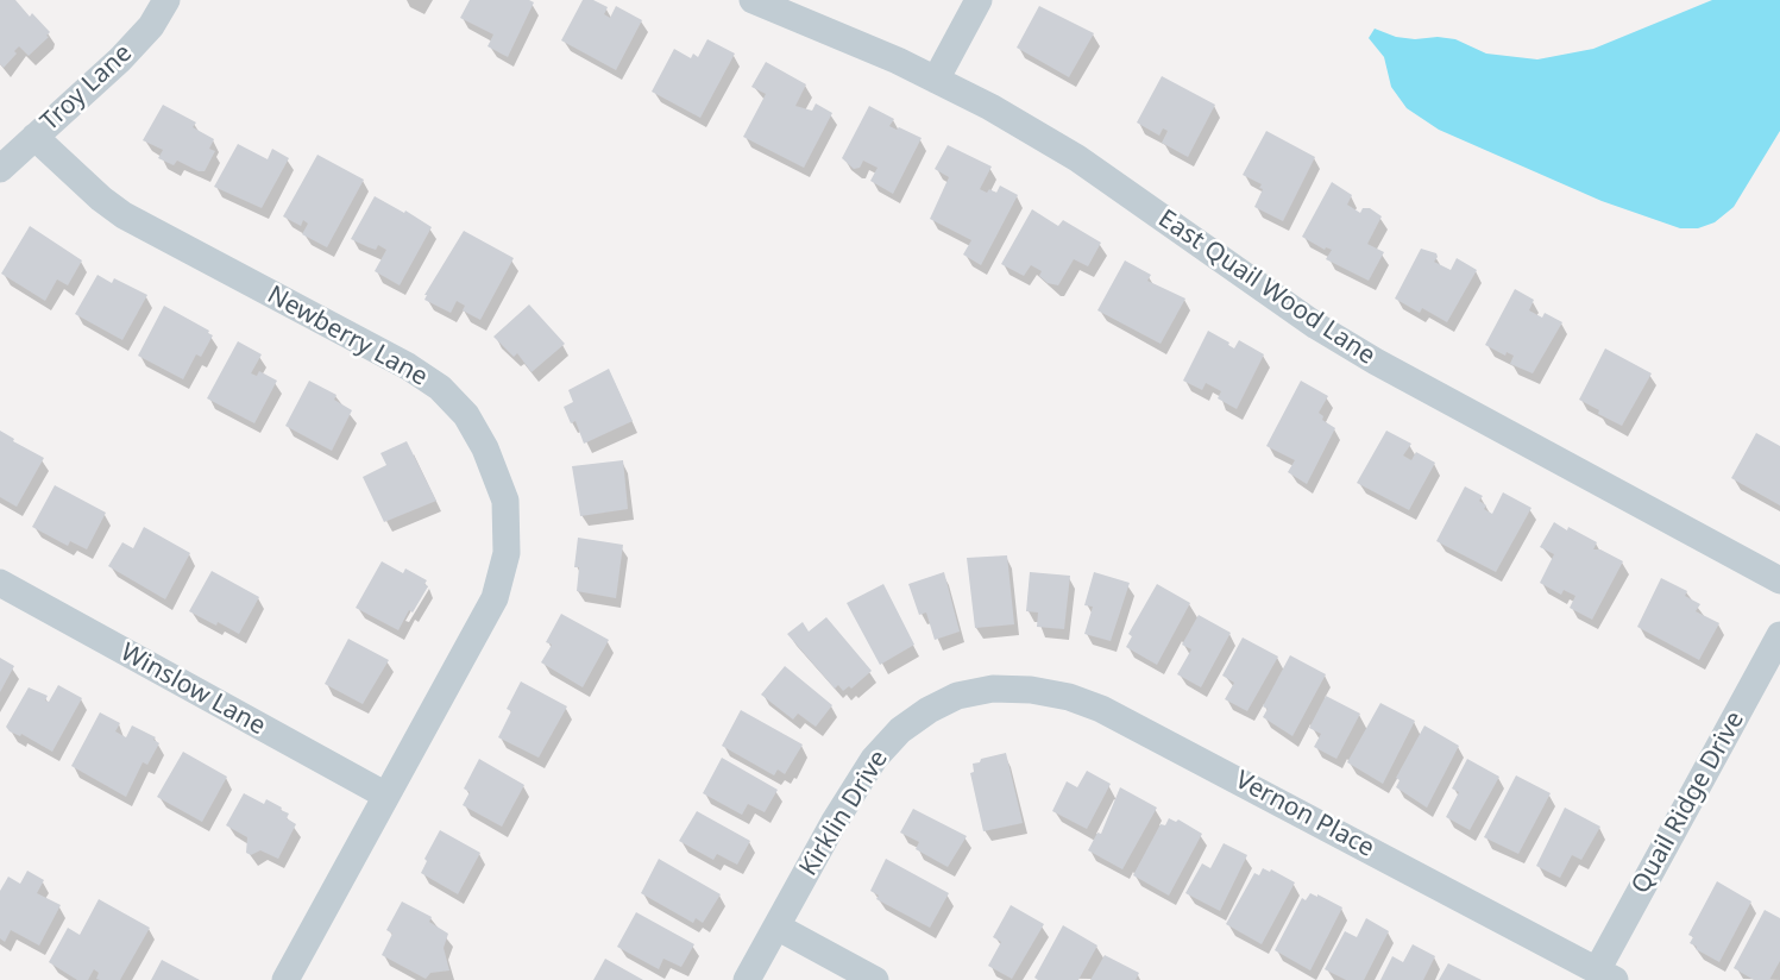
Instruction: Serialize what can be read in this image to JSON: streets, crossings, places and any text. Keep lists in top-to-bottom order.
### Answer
{
  "streets": {
    "street": [
      "Troy Lane",
      "East Quail Wood Lane",
      "Newberry Lane",
      "Winslow Lane",
      "Quail Ridge Drive",
      "Kirklin Drive",
      "Vernon Place"
    ]
  },
  "crossings": [
    ["Troy Lane", "Newberry Lane"],
    ["Newberry Lane", "Winslow Lane"],
    ["Quail Ridge Drive", "Vernon Place"],
    ["Kirklin Drive", "Vernon Place"]
  ]
}
